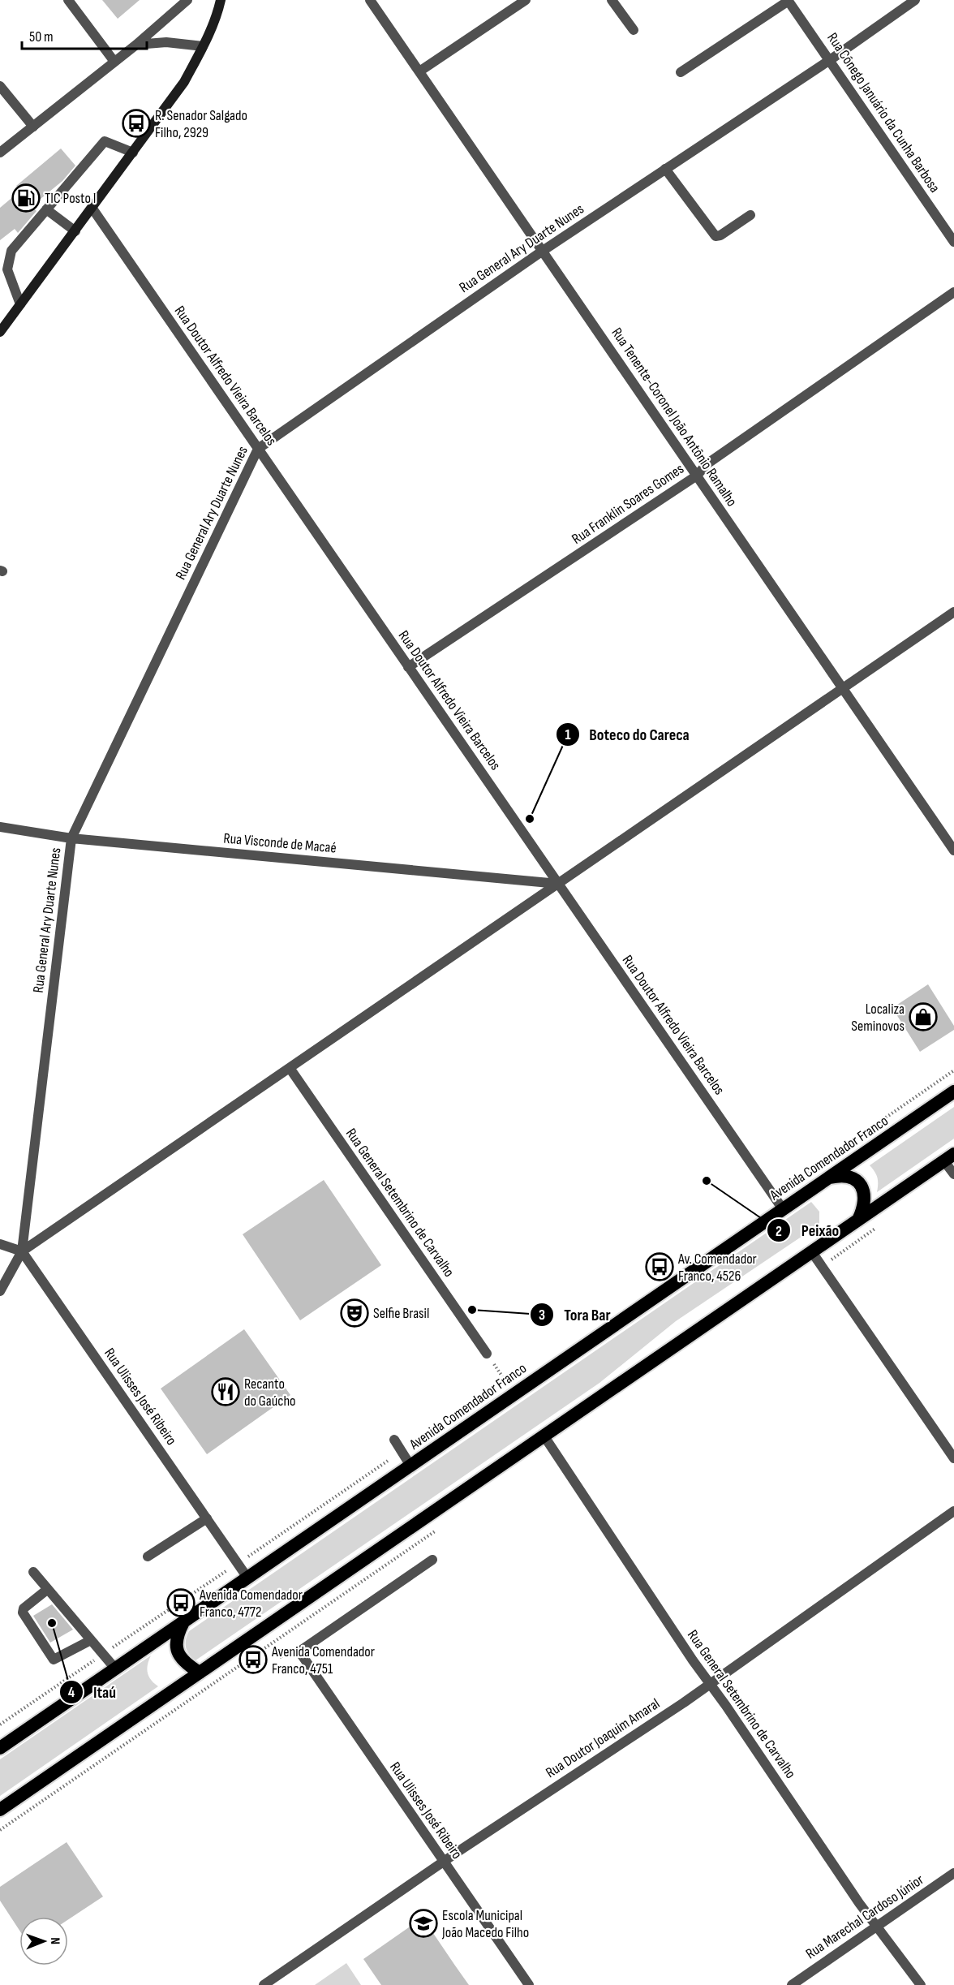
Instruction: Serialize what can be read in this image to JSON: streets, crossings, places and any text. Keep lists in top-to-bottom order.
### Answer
{
  "streets": {
    "highway": ["Avenida Comendador Franco"],
    "street": [
      "Rua Cônego Januário da Cunha Barbosa",
      "Rua General Ary Duarte Nunes",
      "Rua Doutor Alfredo Vieira Barcelos",
      "Rua Tenente-Coronel João Antônio Ramalho",
      "Rua Franklin Soares Gomes",
      "Rua Visconde de Macaé",
      "Rua General Setembrino de Carvalho",
      "Rua Ulisses José Ribeiro",
      "Rua Doutor Joaquim Amaral",
      "Rua Marechal Cardoso Júnior"
    ]
  },
  "crossings": [
    ["Rua Cônego Januário da Cunha Barbosa", "Rua General Ary Duarte Nunes"],
    ["Rua General Ary Duarte Nunes", "Rua Doutor Alfredo Vieira Barcelos"],
    ["Rua General Ary Duarte Nunes", "Rua Tenente-Coronel João Antônio Ramalho"],
    ["Rua General Ary Duarte Nunes", "Rua Visconde de Macaé"],
    ["Rua General Ary Duarte Nunes", "Rua Ulisses José Ribeiro"],
    ["Rua Doutor Alfredo Vieira Barcelos", "Rua Franklin Soares Gomes"],
    ["Rua Doutor Alfredo Vieira Barcelos", "Rua Visconde de Macaé"],
    ["Rua Doutor Alfredo Vieira Barcelos", "Avenida Comendador Franco"],
    ["Rua Tenente-Coronel João Antônio Ramalho", "Rua Franklin Soares Gomes"],
    ["Avenida Comendador Franco", "Rua Ulisses José Ribeiro"],
    ["Rua General Setembrino de Carvalho", "Rua Doutor Joaquim Amaral"],
    ["Rua General Setembrino de Carvalho", "Rua Marechal Cardoso Júnior"],
    ["Rua Ulisses José Ribeiro", "Rua Doutor Joaquim Amaral"]
  ],
  "places": {
    "bus stop": [
      "R. Senador Salgado Filho, 2929",
      "Av. Comendador Franco, 4526",
      "Avenida Comendador Franco, 4772",
      "Avenida Comendador Franco, 4751"
    ],
    "fuel station": ["TIC Posto I"],
    "other": [
      "Boteco do Careca",
      "Peixão",
      "Tora Bar",
      "Itaú"
    ],
    "shop": ["Localiza Seminovos"],
    "theatre": ["Selfie Brasil"],
    "restaurant": ["Recanto do Gaúcho"],
    "school or university": ["Escola Municipal João Macedo Filho"]
  },
  "scale_bar": "50 m",
  "north": "right"
}
